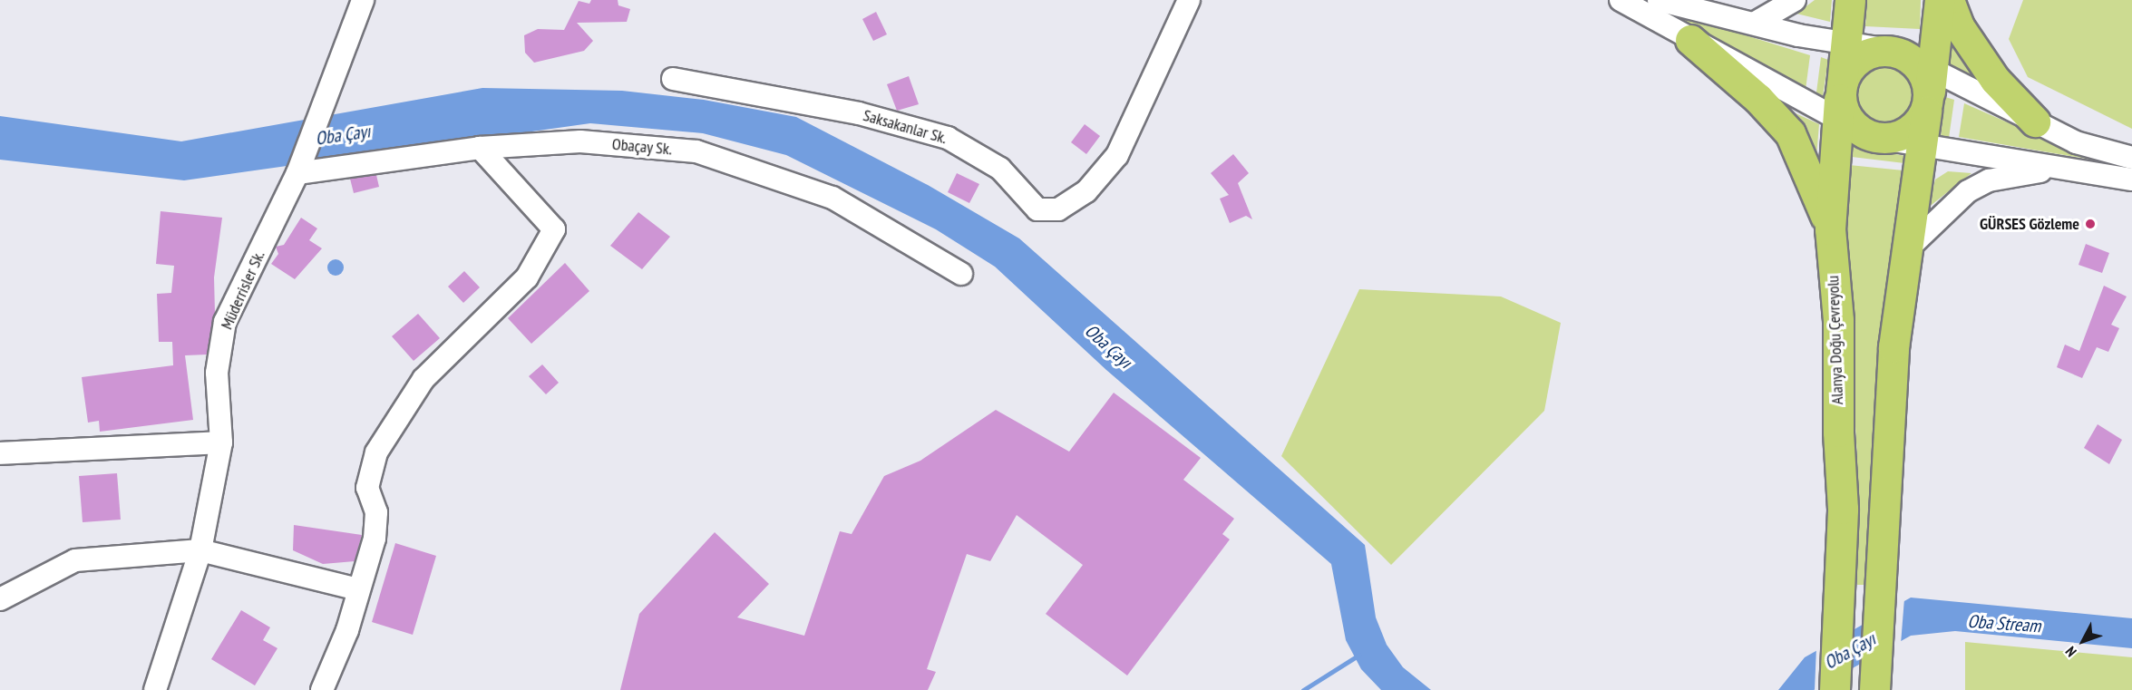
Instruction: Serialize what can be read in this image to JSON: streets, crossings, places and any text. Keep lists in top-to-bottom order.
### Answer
{
  "streets": {
    "highway": ["Alanya Doğu Çevreyolu"],
    "street": ["Saksakanlar Sk.", "Obaçay Sk.", "Müderrisler Sk."]
  },
  "crossings": [
    ["Obaçay Sk.", "Müderrisler Sk."]
  ],
  "water": ["Oba Çayı", "Oba Stream"],
  "places": ["GÜRSES Gözleme"],
  "north": "bottom left"
}
